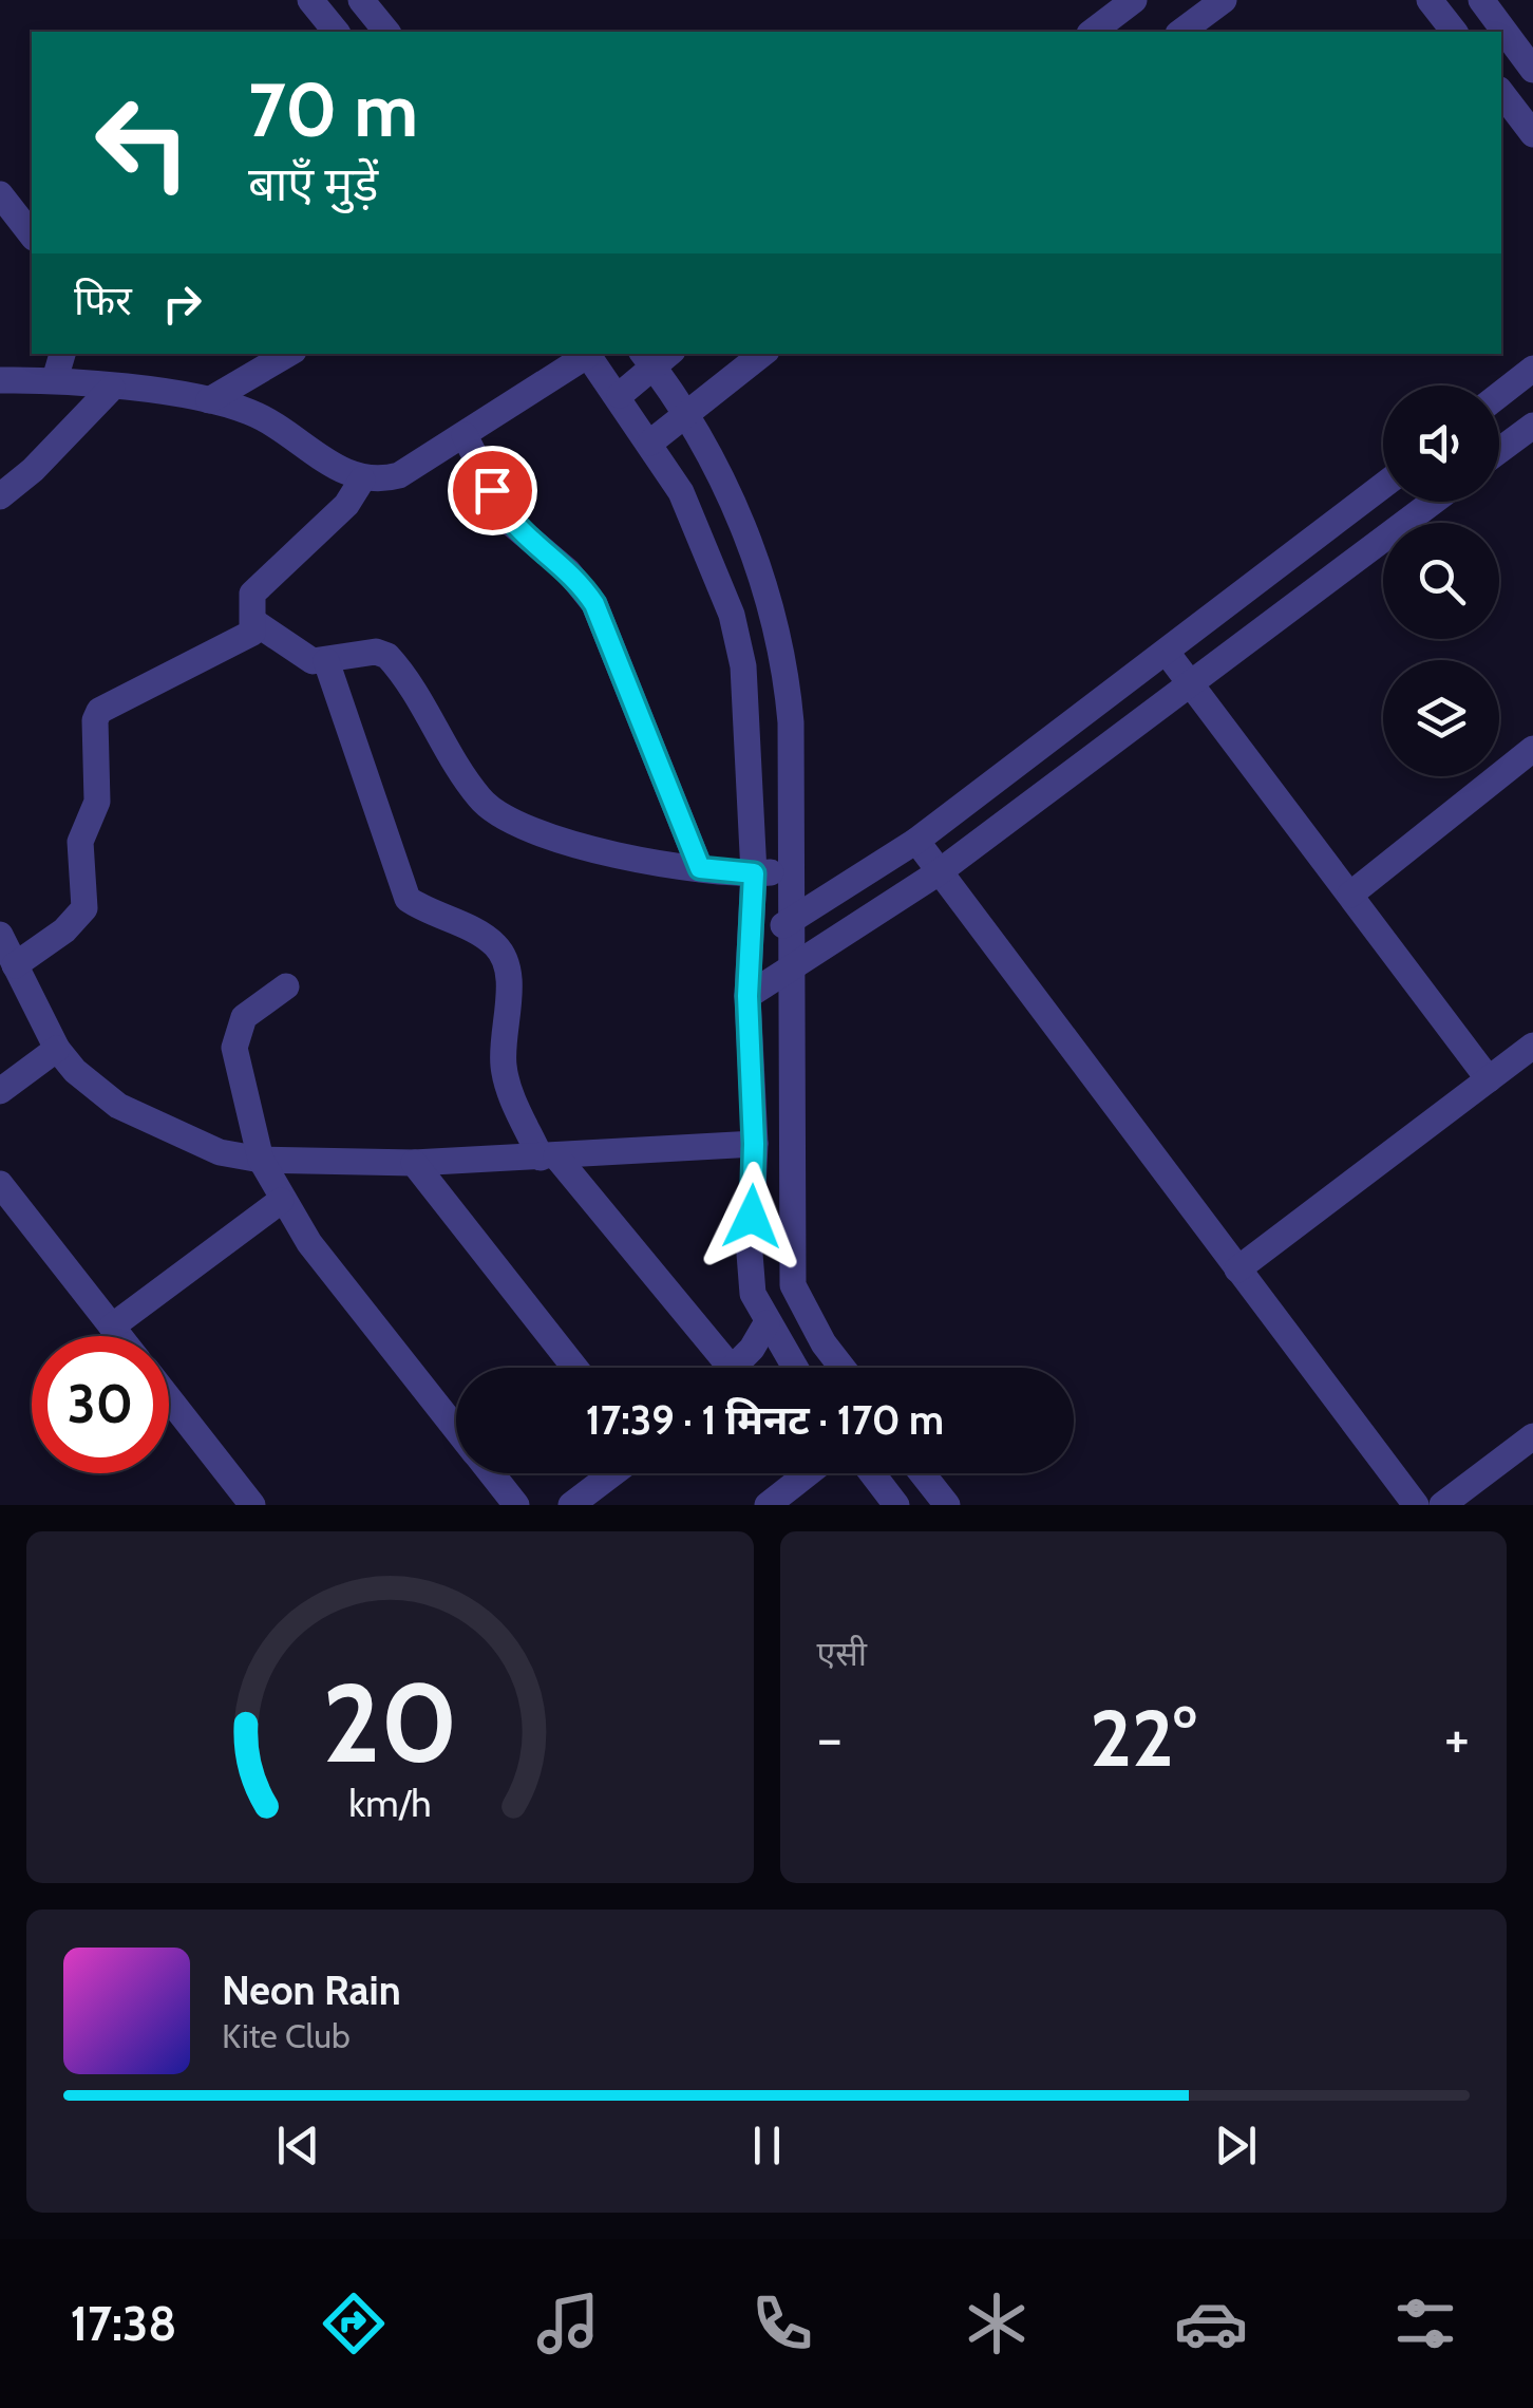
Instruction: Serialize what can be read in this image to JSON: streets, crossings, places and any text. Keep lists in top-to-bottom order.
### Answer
{
  "page": {
    "turn": ["70 m", "बाएँ मुड़ें"],
    "then": "फिर",
    "limit": "30",
    "trip": "17:39 · 1 मिनट · 170 m",
    "tile": "एसी",
    "heat": ["−", "22°", "+"],
    "song": ["Neon Rain", "Kite Club"],
    "tabs": "17:38",
    "gauge": ["20", "km/h"]
  }
}
